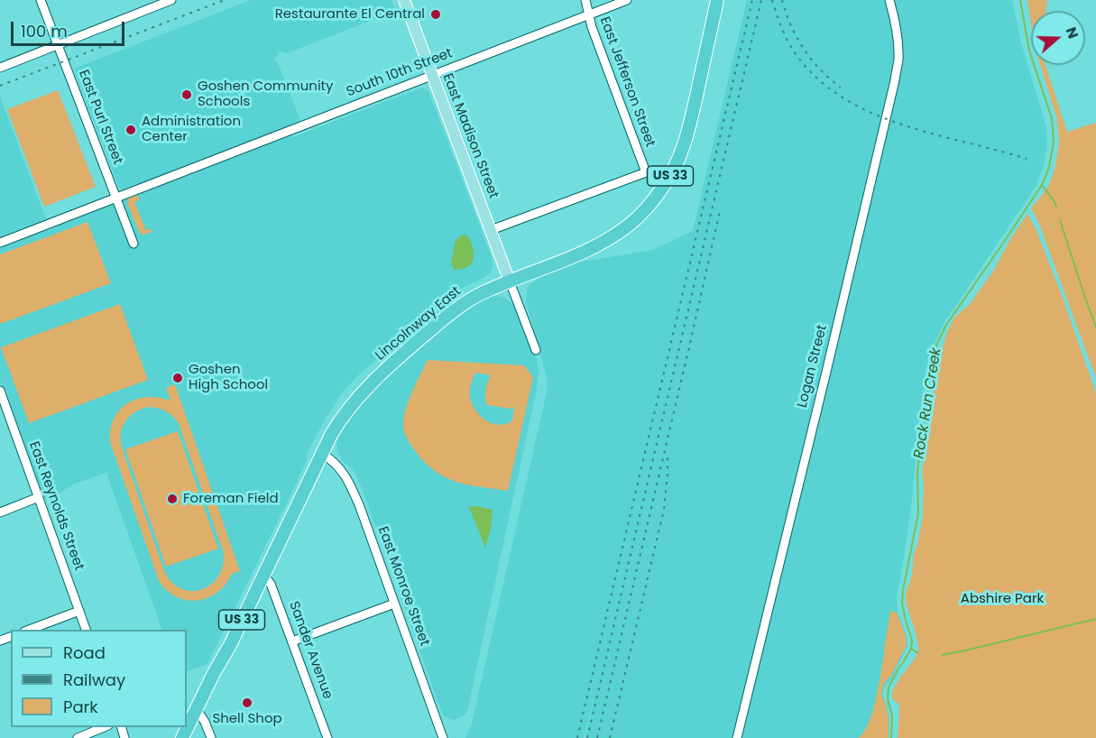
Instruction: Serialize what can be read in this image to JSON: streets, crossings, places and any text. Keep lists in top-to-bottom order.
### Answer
{
  "streets": {
    "highway": ["US 33", "Lincolnway East"],
    "main road": ["East Madison Street"],
    "street": [
      "South 10th Street",
      "East Jefferson Street",
      "East Purl Street",
      "Logan Street",
      "East Reynolds Street",
      "East Monroe Street",
      "Sander Avenue"
    ]
  },
  "crossings": [
    ["South 10th Street", "East Jefferson Street"],
    ["South 10th Street", "East Purl Street"],
    ["South 10th Street", "East Madison Street"],
    ["East Jefferson Street", "East Madison Street"],
    ["East Madison Street", "Lincolnway East"],
    ["Lincolnway East", "East Monroe Street"],
    ["Lincolnway East", "Sander Avenue"]
  ],
  "water": ["Rock Run Creek"],
  "parks": ["Abshire Park"],
  "places": [
    "Restaurante El Central",
    "Goshen Community Schools",
    "Administration Center",
    "Goshen High School",
    "Foreman Field",
    "Shell Shop"
  ],
  "legend": ["Road", "Railway", "Park"],
  "scale_bar": "100 m",
  "north": "right"
}
